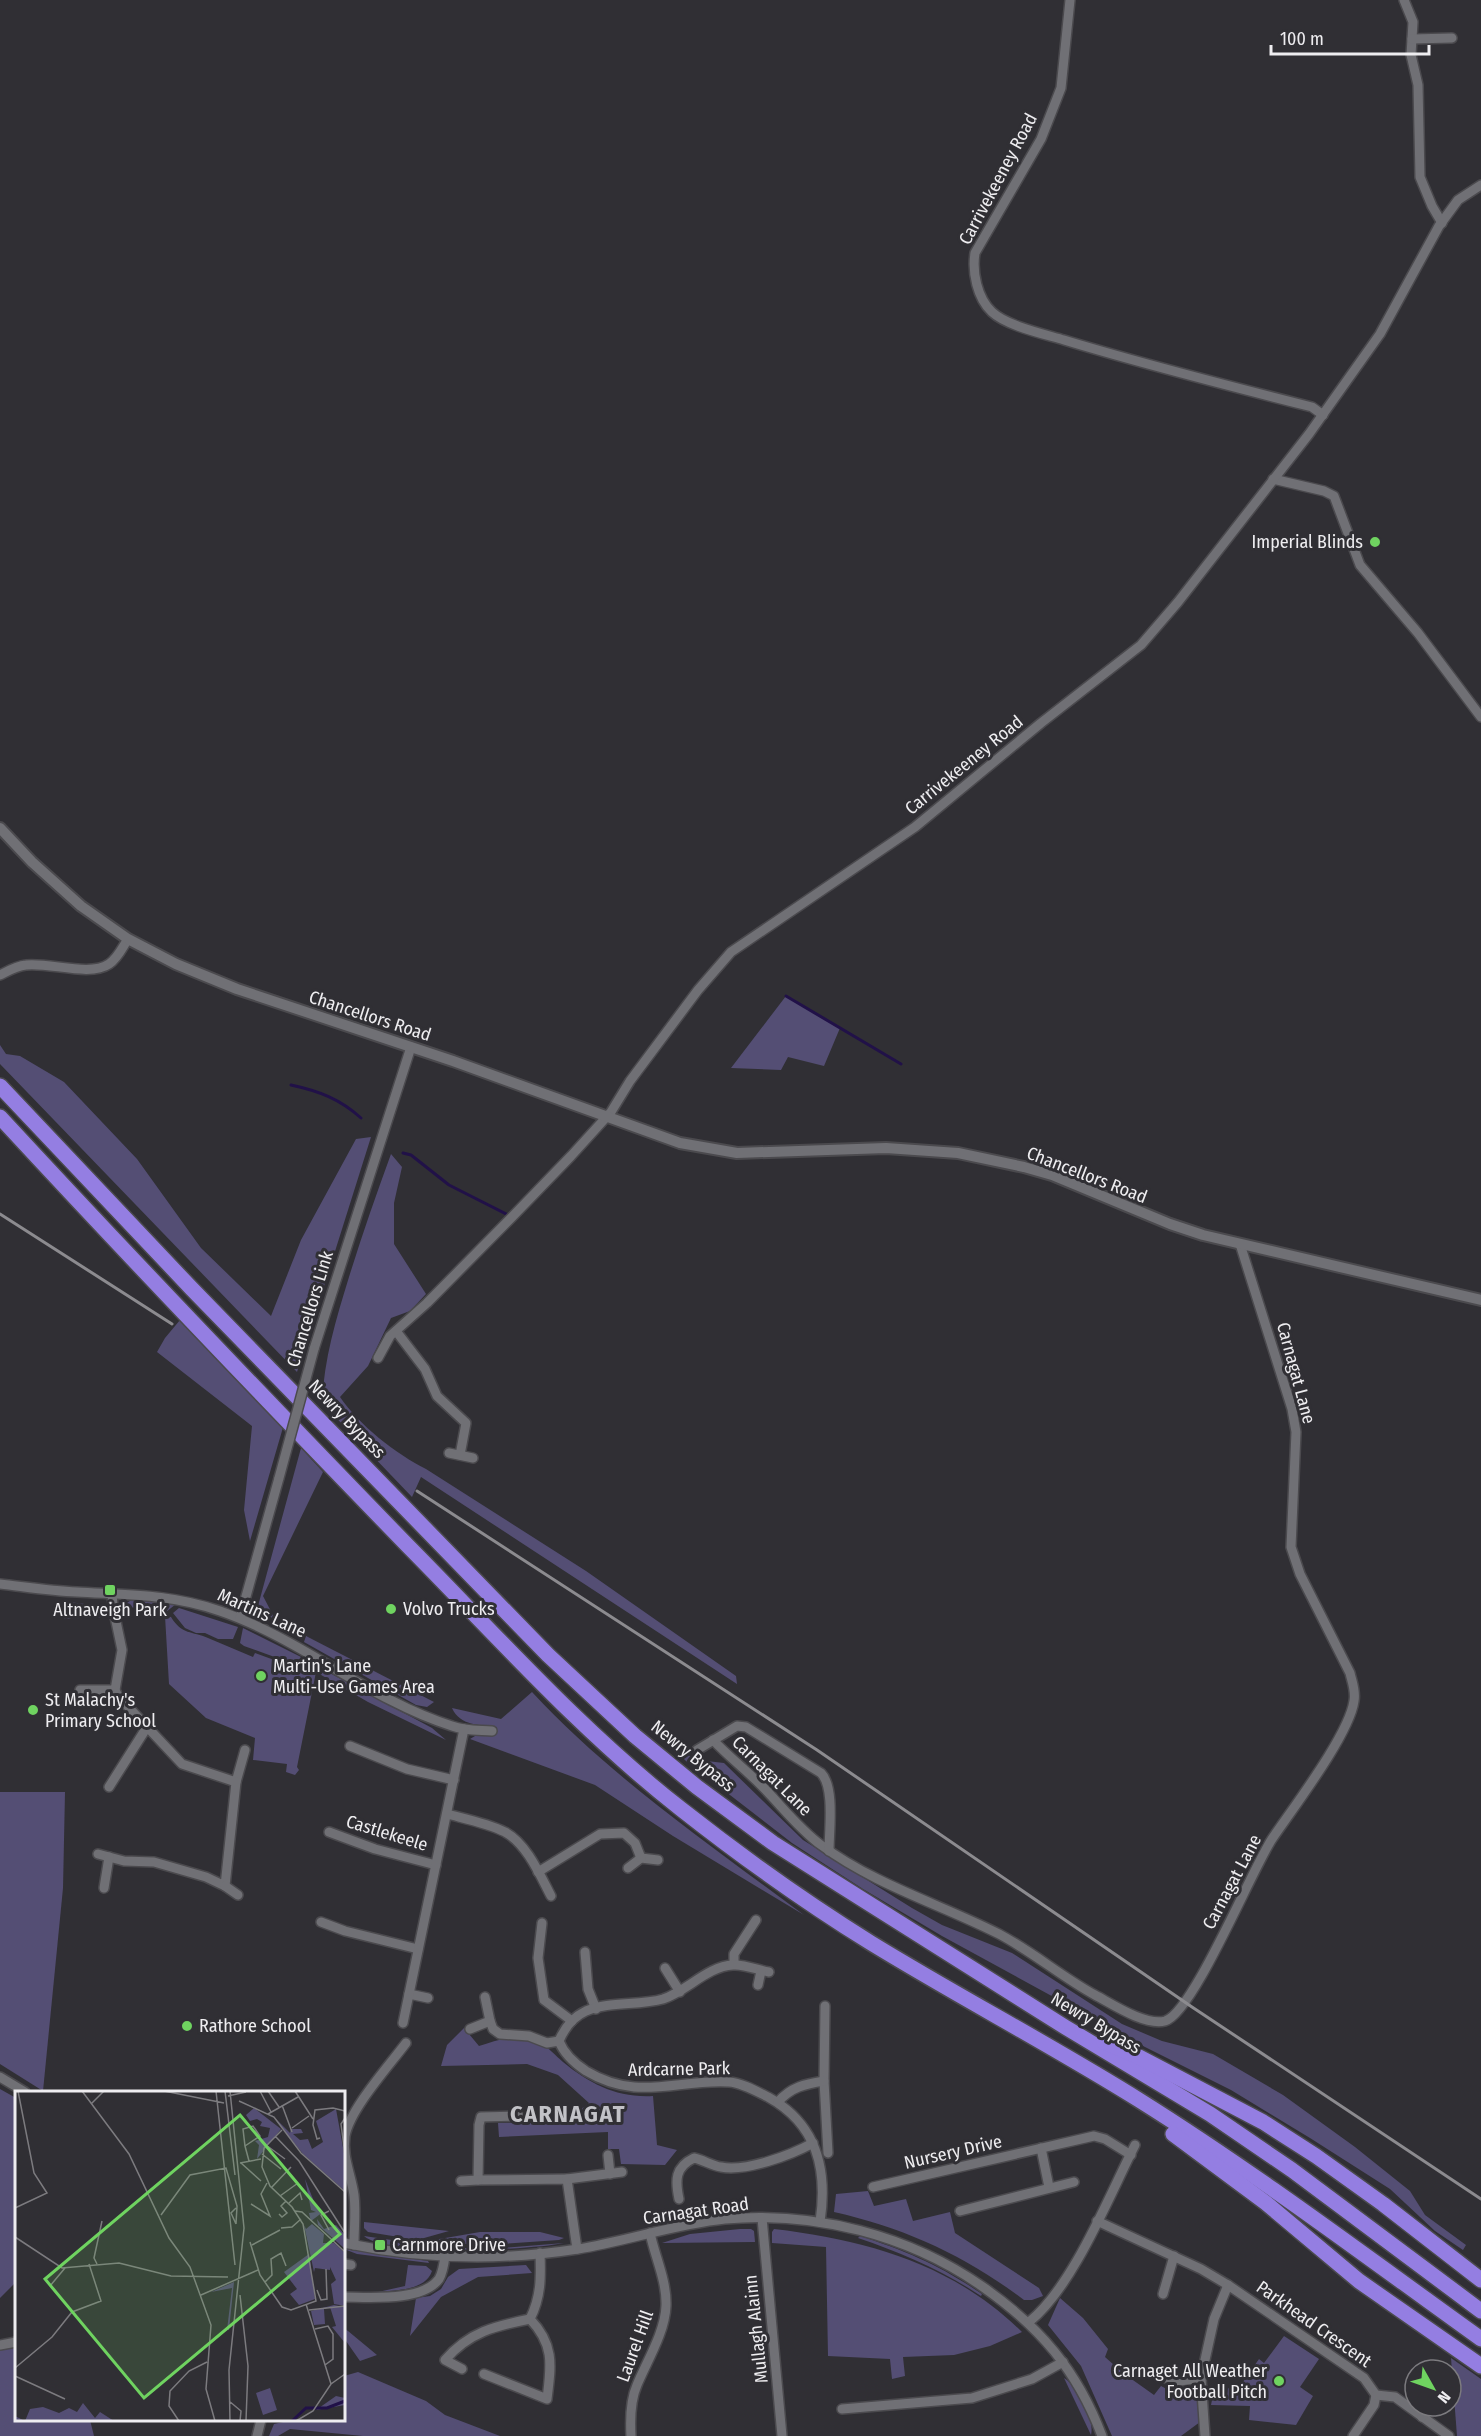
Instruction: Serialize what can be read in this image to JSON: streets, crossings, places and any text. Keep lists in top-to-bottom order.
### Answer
{
  "streets": {
    "highway": ["Newry Bypass"],
    "street": [
      "Carrivekeeney Road",
      "Chancellors Road",
      "Chancellors Link",
      "Carnagat Lane",
      "Martins Lane",
      "Castlekeele",
      "Ardcarne Park",
      "Nursery Drive",
      "Carnagat Road",
      "Parkhead Crescent",
      "Mullagh Alainn",
      "Laurel Hill"
    ]
  },
  "crossings": [
    ["Carrivekeeney Road", "Chancellors Road"],
    ["Chancellors Road", "Chancellors Link"],
    ["Chancellors Road", "Carnagat Lane"],
    ["Chancellors Link", "Martins Lane"],
    ["Martins Lane", "Castlekeele"],
    ["Ardcarne Park", "Carnagat Road"],
    ["Carnagat Road", "Mullagh Alainn"],
    ["Carnagat Road", "Laurel Hill"]
  ],
  "districts": ["CARNAGAT"],
  "places": {
    "other": [
      "Imperial Blinds",
      "Volvo Trucks",
      "Martin's Lane Multi-Use Games Area",
      "St Malachy's Primary School",
      "Rathore School",
      "Carnaget All Weather Football Pitch"
    ],
    "transit": ["Altnaveigh Park", "Carnmore Drive"]
  },
  "scale_bar": "100 m",
  "north": "bottom right"
}
